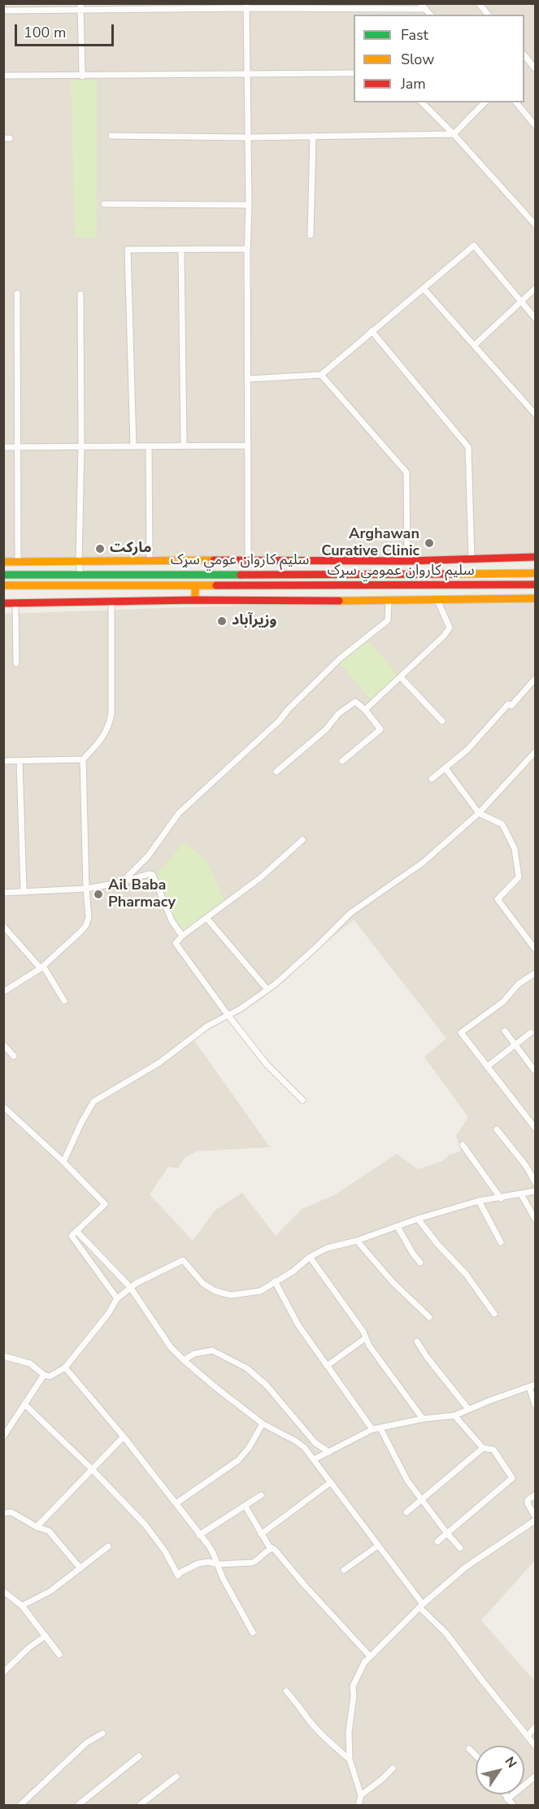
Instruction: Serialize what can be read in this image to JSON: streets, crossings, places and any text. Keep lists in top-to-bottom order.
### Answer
{
  "streets": {
    "main road": ["سلیم کاروان عومي سړک", "سلیم کاروان عمومي سړک"]
  },
  "places": [
    "Arghawan Curative Clinic",
    "مارکت",
    "وزیرآباد",
    "Ail Baba Pharmacy"
  ],
  "legend": ["Fast", "Slow", "Jam"],
  "scale_bar": "100 m",
  "north": "top right"
}
